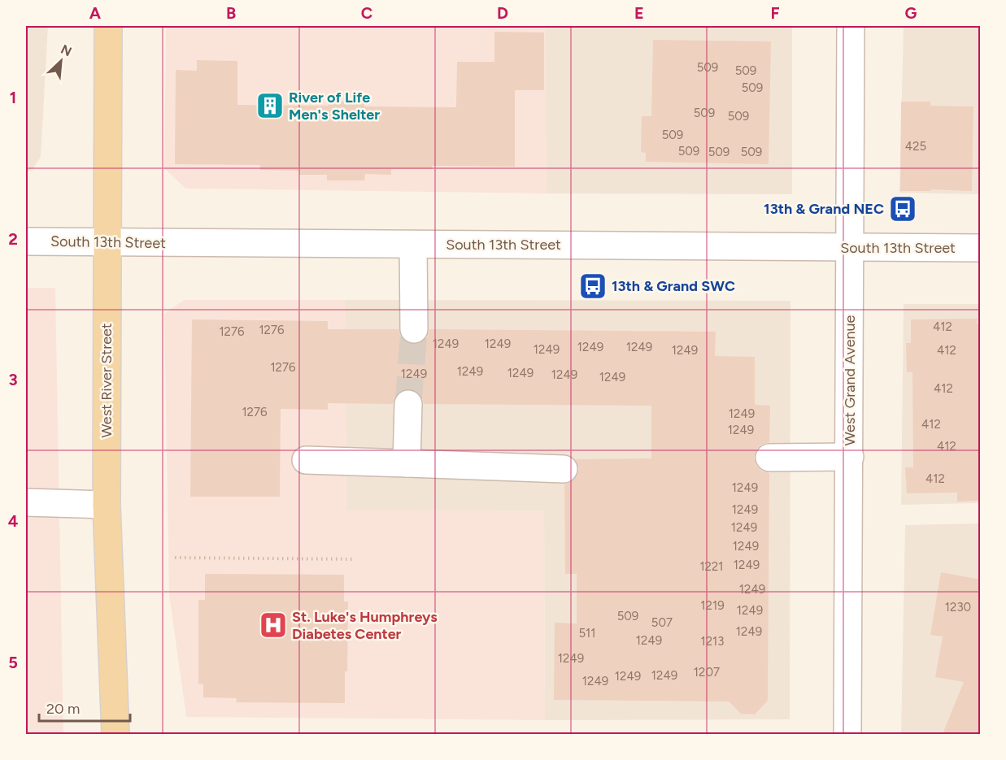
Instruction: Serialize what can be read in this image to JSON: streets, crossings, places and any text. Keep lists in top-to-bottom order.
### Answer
{
  "streets": {
    "main road": ["West River Street"],
    "street": ["South 13th Street", "West Grand Avenue"]
  },
  "crossings": [
    ["South 13th Street", "West River Street"],
    ["South 13th Street", "West Grand Avenue"]
  ],
  "places": {
    "building": ["River of Life Men's Shelter"],
    "bus stop": ["13th & Grand NEC", "13th & Grand SWC"],
    "hospital": ["St. Luke's Humphreys Diabetes Center"]
  },
  "house_numbers": [
    "509",
    "509",
    "509",
    "509",
    "509",
    "509",
    "425",
    "509",
    "509",
    "509",
    "412",
    "1276",
    "1276",
    "1249",
    "1249",
    "1249",
    "1249",
    "1249",
    "1249",
    "412",
    "1276",
    "1249",
    "1249",
    "1249",
    "1249",
    "1249",
    "412",
    "1276",
    "1249",
    "412",
    "1249",
    "412",
    "412",
    "1249",
    "1249",
    "1249",
    "1249",
    "1249",
    "1221",
    "1249",
    "1219",
    "1230",
    "1249",
    "509",
    "507",
    "1249",
    "511",
    "1249",
    "1213",
    "1249",
    "1207",
    "1249",
    "1249",
    "1249"
  ],
  "scale_bar": "20 m",
  "north": "top right",
  "grid": {
    "columns": [
      "A",
      "B",
      "C",
      "D",
      "E",
      "F",
      "G"
    ],
    "rows": [
      "1",
      "2",
      "3",
      "4",
      "5"
    ]
  }
}
